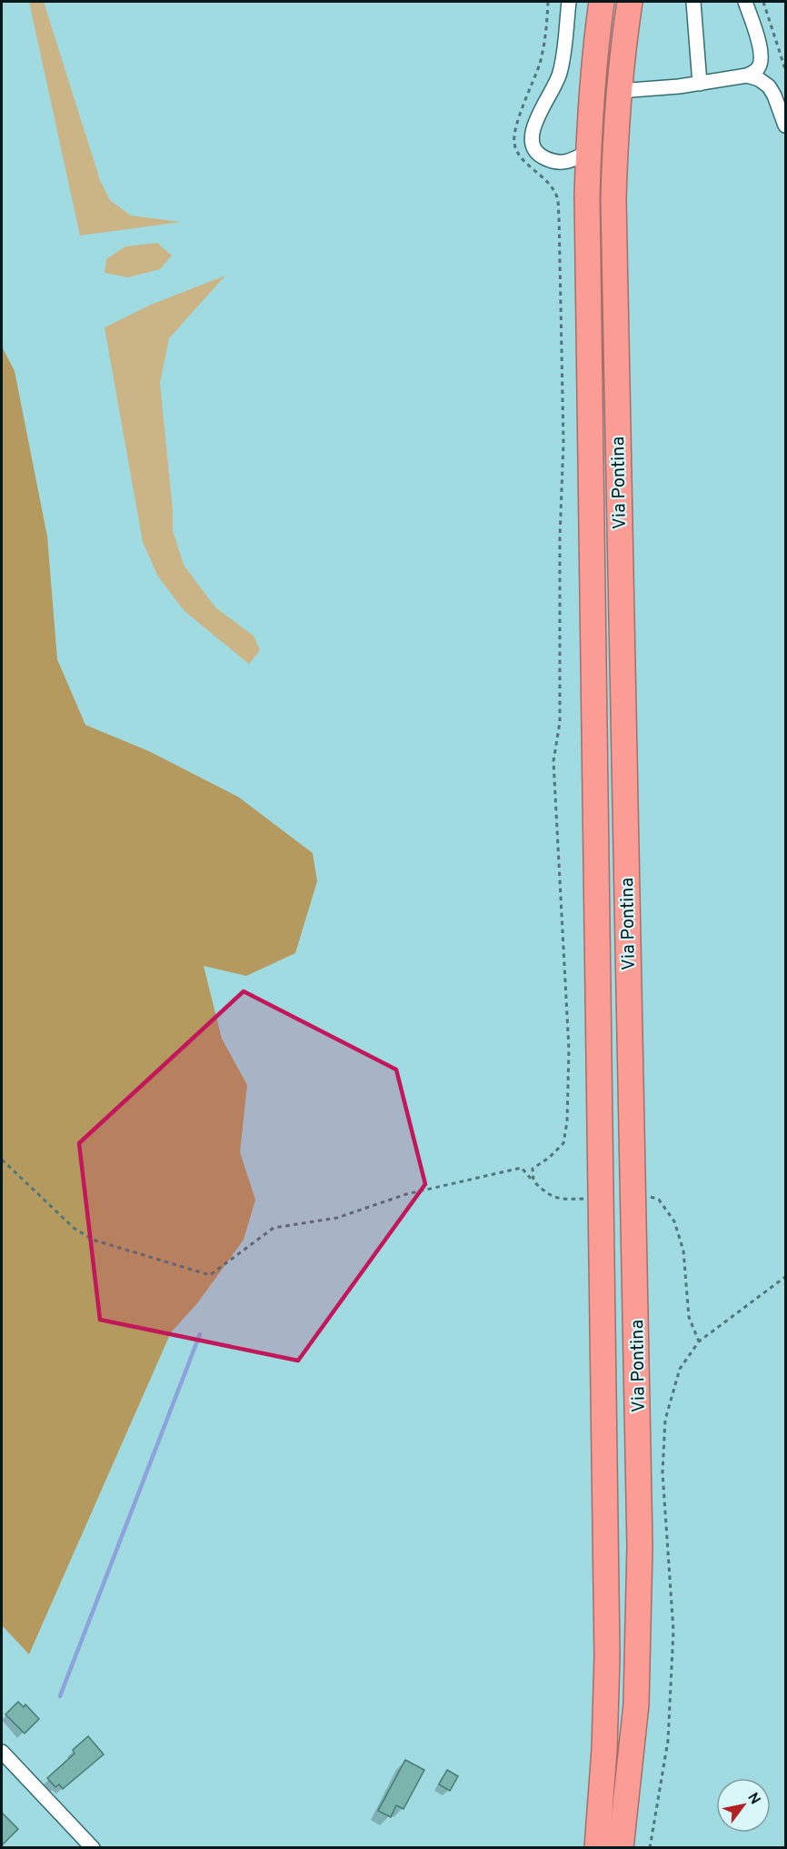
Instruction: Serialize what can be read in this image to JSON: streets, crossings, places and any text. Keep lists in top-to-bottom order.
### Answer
{
  "streets": {
    "highway": ["Via Pontina"]
  },
  "north": "top right"
}
